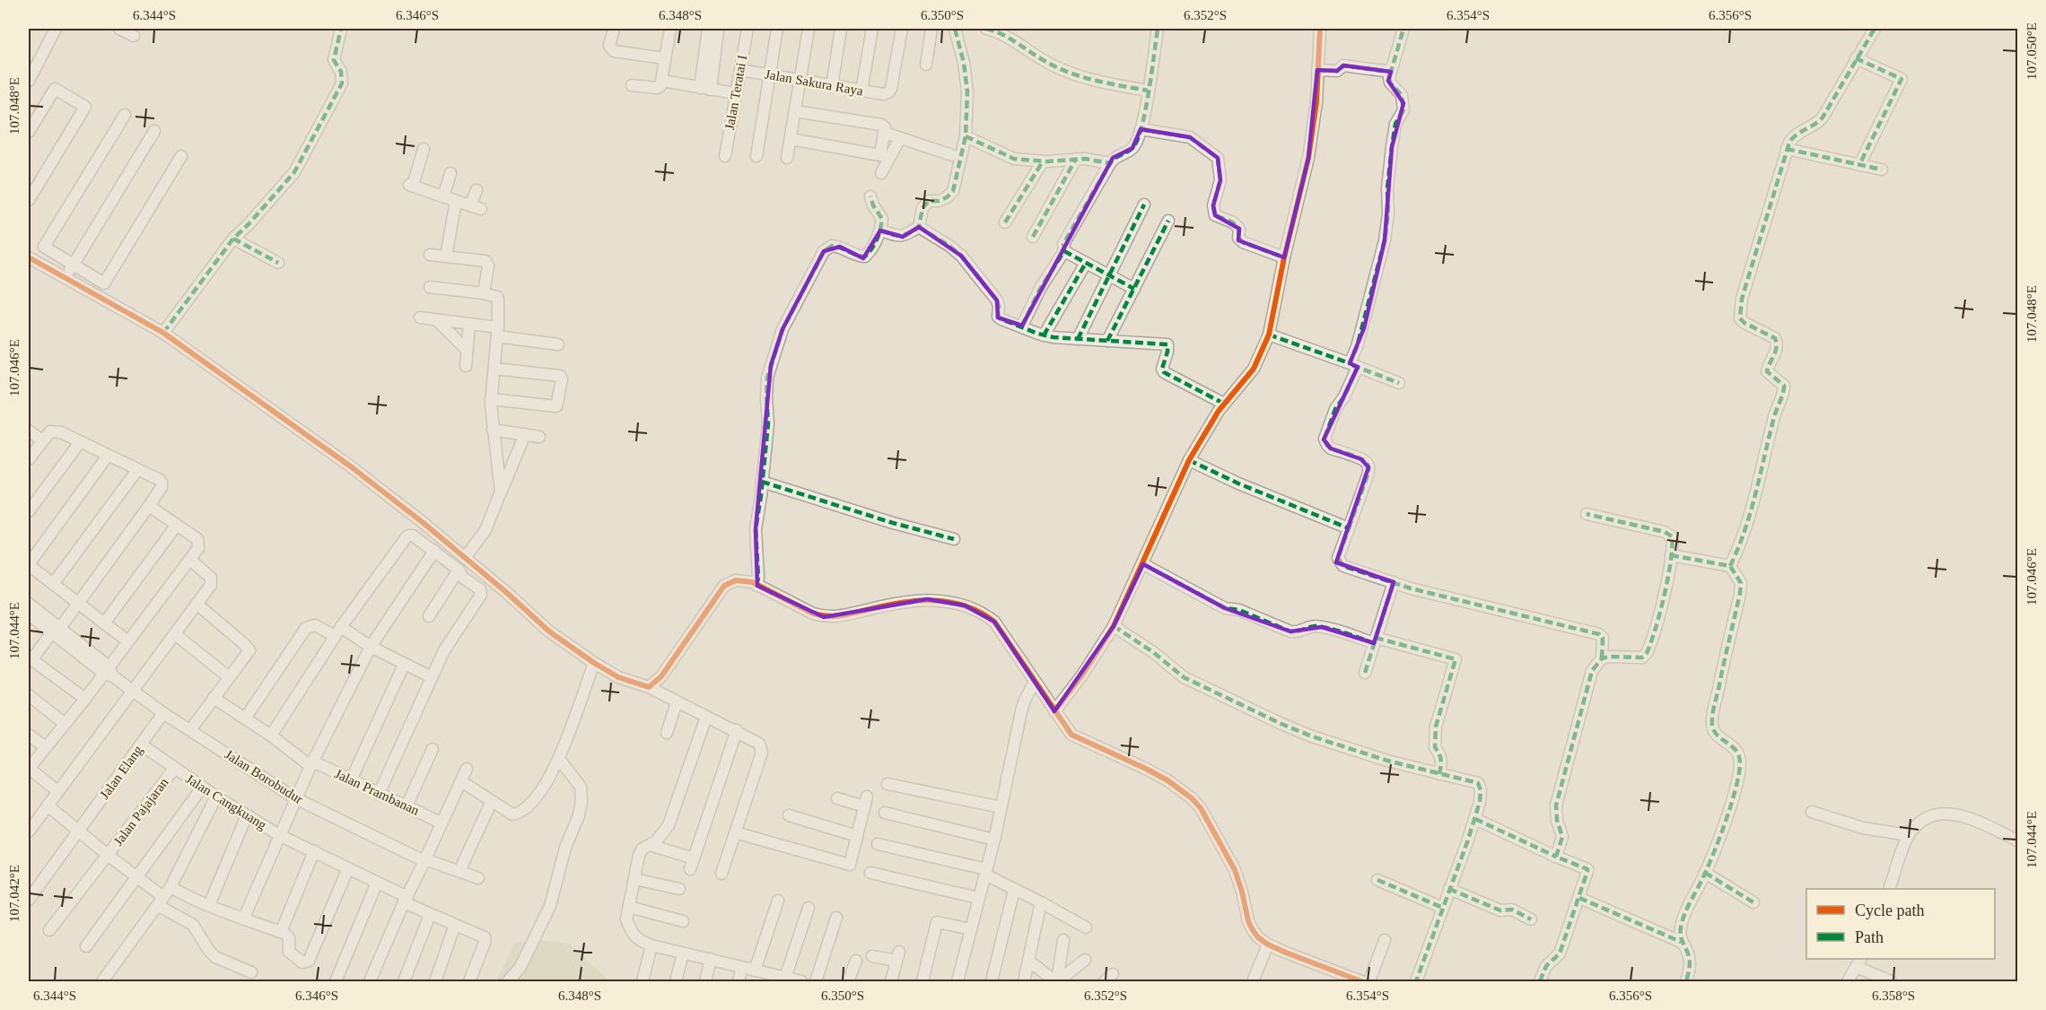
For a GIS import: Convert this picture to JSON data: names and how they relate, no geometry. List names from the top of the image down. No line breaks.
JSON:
{"streets":{"street":["Jalan Sakura Raya","Jalan Teratai I","Jalan Elang","Jalan Borobudur","Jalan Prambanan","Jalan Cangkuang","Jalan Pajajaran"]},"crossings":[["Jalan Sakura Raya","Jalan Teratai I"],["Jalan Elang","Jalan Borobudur"],["Jalan Elang","Jalan Cangkuang"],["Jalan Borobudur","Jalan Cangkuang"],["Jalan Prambanan","Jalan Cangkuang"],["Jalan Cangkuang","Jalan Pajajaran"]],"legend":["Cycle path","Path"],"coordinates":["6.344°S","6.346°S","6.348°S","6.350°S","6.352°S","6.354°S","6.356°S","107.050°E","107.048°E","107.046°E","107.044°E","107.042°E","6.358°S"]}
